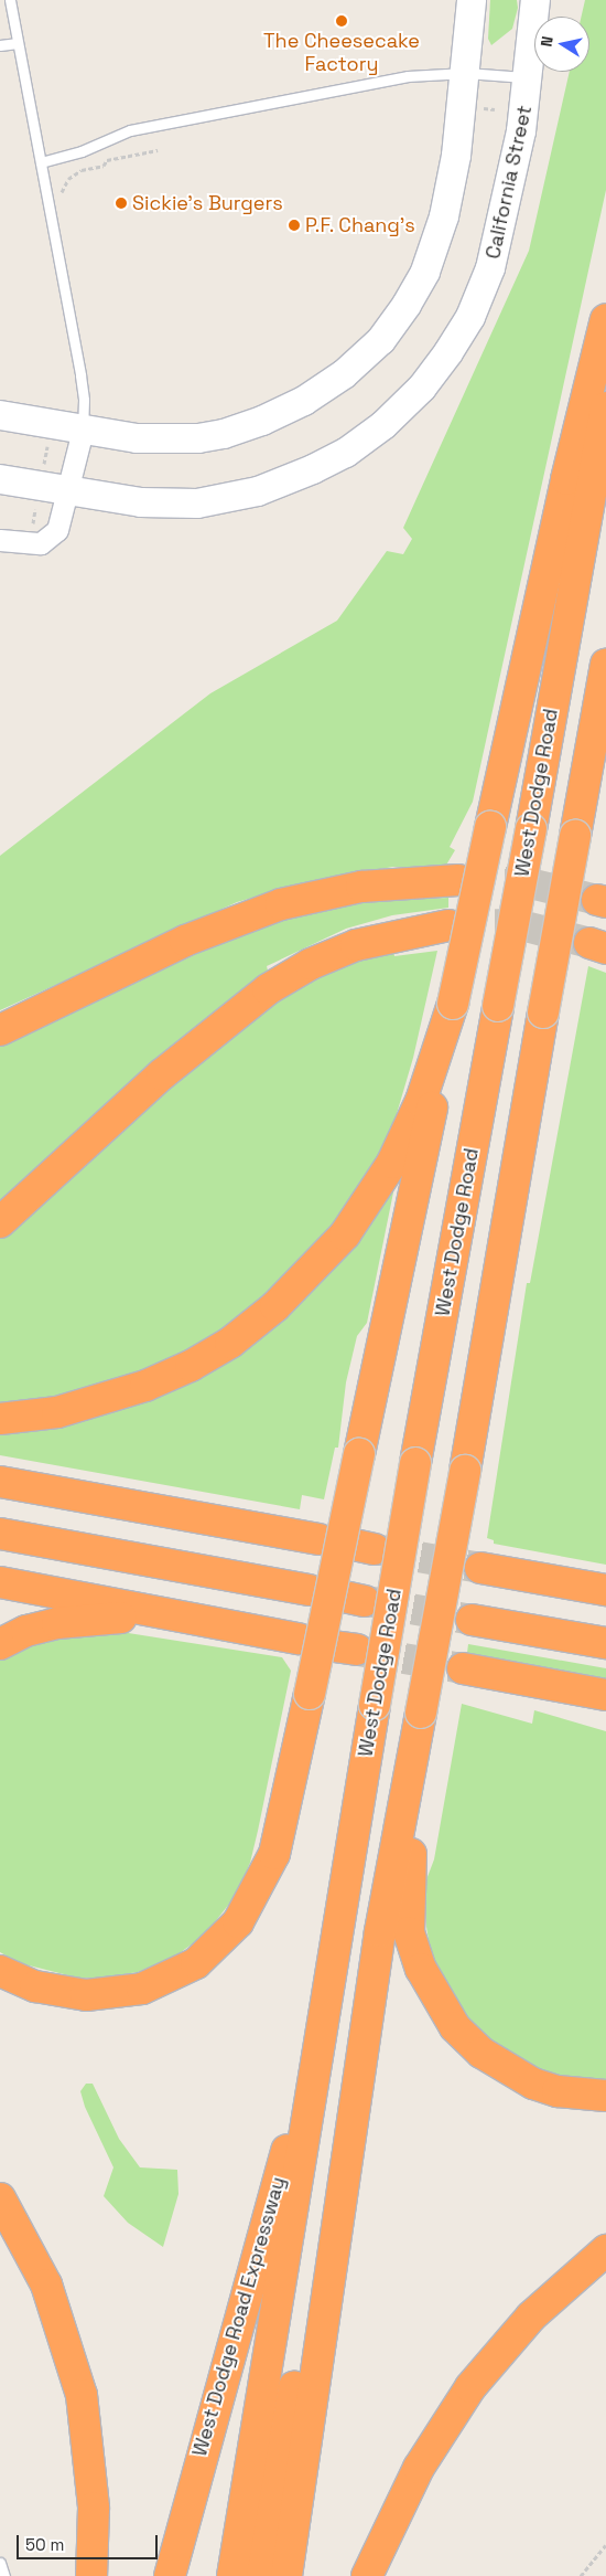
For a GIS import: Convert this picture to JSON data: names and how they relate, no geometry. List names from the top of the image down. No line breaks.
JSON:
{"streets":{"highway":["West Dodge Road","West Dodge Road Expressway"],"main road":["California Street"]},"crossings":[["West Dodge Road","West Dodge Road Expressway"]],"places":["The Cheesecake Factory","Sickie's Burgers","P.F. Chang's"],"scale_bar":"50 m","north":"left"}
